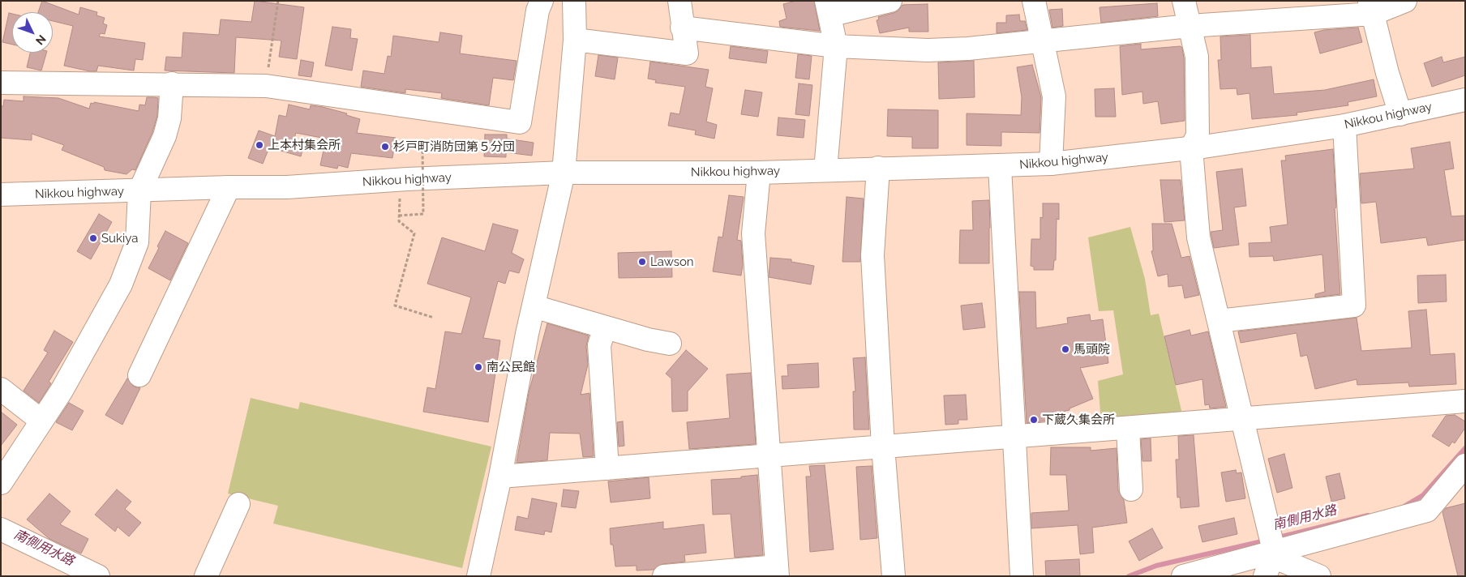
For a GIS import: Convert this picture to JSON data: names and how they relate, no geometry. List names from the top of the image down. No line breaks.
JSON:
{"streets":{"main road":["Nikkou highway"]},"water":["南側用水路"],"places":["上本村集会所","杉戸町消防団第５分団","Sukiya","Lawson","馬頭院","南公民館","下蔵久集会所"],"north":"bottom right"}
